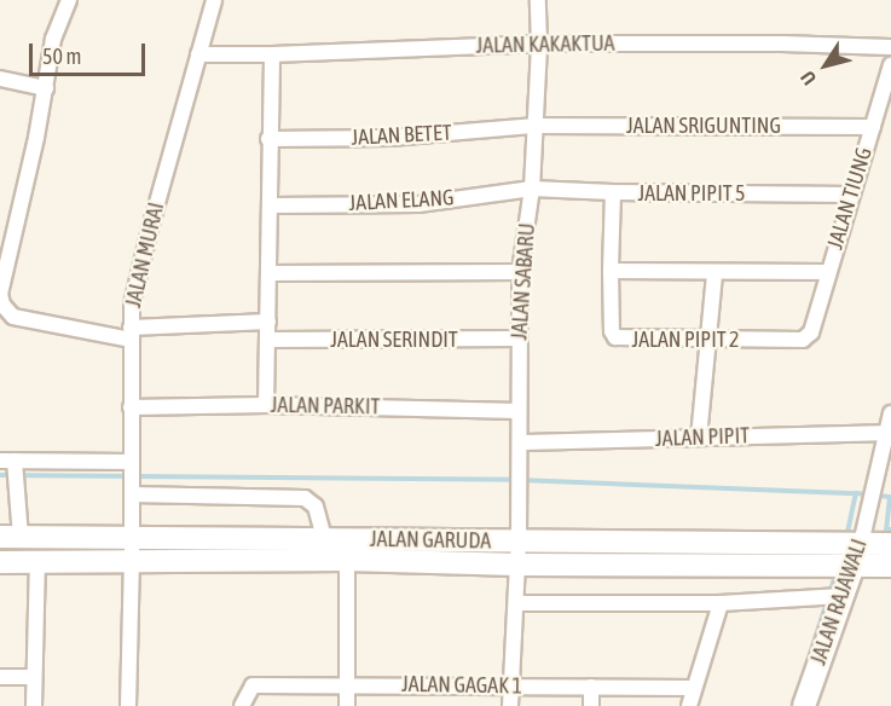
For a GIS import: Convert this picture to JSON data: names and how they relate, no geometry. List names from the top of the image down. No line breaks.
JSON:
{"streets":{"main road":["JALAN GARUDA","JALAN RAJAWALI"],"street":["JALAN KAKAKTUA","JALAN SRIGUNTING","JALAN BETET","JALAN PIPIT 5","JALAN TIUNG","JALAN ELANG","JALAN MURAI","JALAN SABARU","JALAN SERINDIT","JALAN PIPIT 2","JALAN PARKIT","JALAN PIPIT","JALAN GAGAK 1"]},"crossings":[["JALAN KAKAKTUA","JALAN MURAI"],["JALAN KAKAKTUA","JALAN SABARU"],["JALAN SRIGUNTING","JALAN BETET"],["JALAN SRIGUNTING","JALAN TIUNG"],["JALAN SRIGUNTING","JALAN SABARU"],["JALAN BETET","JALAN SABARU"],["JALAN PIPIT 5","JALAN TIUNG"],["JALAN PIPIT 5","JALAN ELANG"],["JALAN PIPIT 5","JALAN SABARU"],["JALAN PIPIT 5","JALAN PIPIT 2"],["JALAN TIUNG","JALAN PIPIT 2"],["JALAN ELANG","JALAN SABARU"],["JALAN MURAI","JALAN PARKIT"],["JALAN MURAI","JALAN GARUDA"],["JALAN SABARU","JALAN SERINDIT"],["JALAN SABARU","JALAN PARKIT"],["JALAN SABARU","JALAN PIPIT"],["JALAN SABARU","JALAN GARUDA"],["JALAN SABARU","JALAN GAGAK 1"],["JALAN PIPIT","JALAN RAJAWALI"],["JALAN GARUDA","JALAN RAJAWALI"]],"scale_bar":"50 m","north":"bottom left"}
